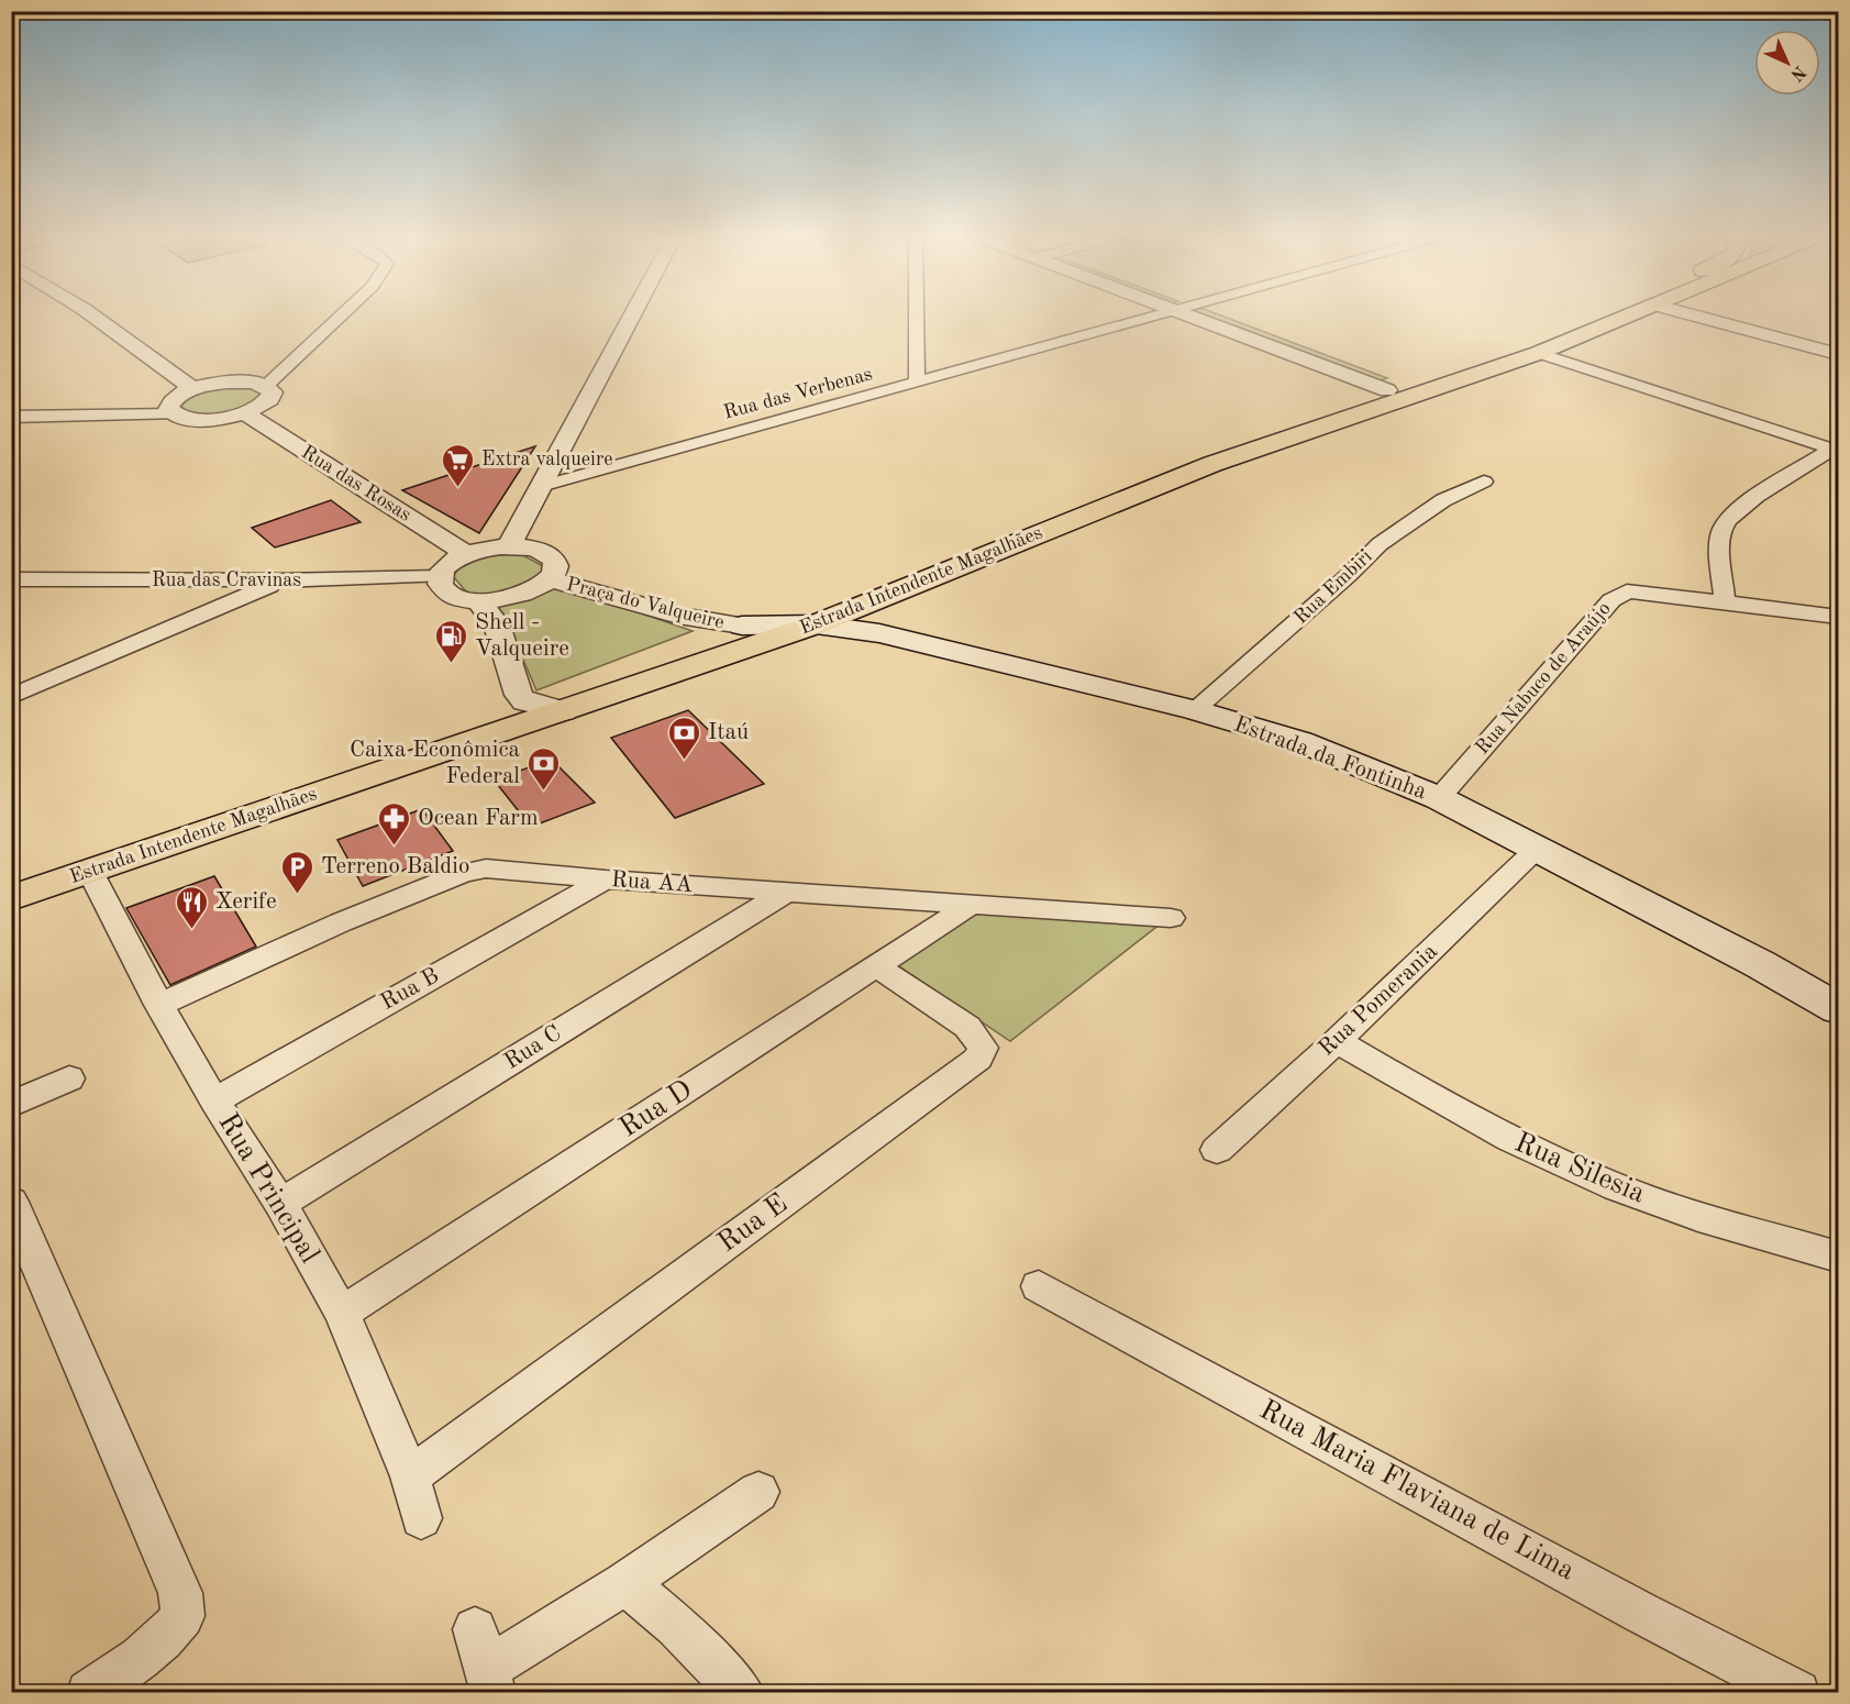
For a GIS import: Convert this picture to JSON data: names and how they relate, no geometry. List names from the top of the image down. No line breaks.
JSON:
{"streets":{"main road":["Estrada Intendente Magalhães","Estrada da Fontinha"],"street":["Rua das Verbenas","Rua das Rosas","Rua das Cravinas","Rua Embiri","Praça do Valqueire","Rua Nabuco de Araújo","Rua AA","Rua B","Rua Pomerania","Rua C","Rua D","Rua Silesia","Rua Principal","Rua E","Rua Maria Flaviana de Lima"]},"crossings":[["Estrada Intendente Magalhães","Praça do Valqueire"],["Estrada Intendente Magalhães","Estrada da Fontinha"],["Estrada Intendente Magalhães","Rua Principal"],["Rua Embiri","Estrada da Fontinha"],["Praça do Valqueire","Estrada da Fontinha"],["Rua Nabuco de Araújo","Estrada da Fontinha"],["Estrada da Fontinha","Rua Pomerania"],["Rua AA","Rua B"],["Rua AA","Rua C"],["Rua AA","Rua D"],["Rua AA","Rua Principal"],["Rua B","Rua Principal"],["Rua Pomerania","Rua Silesia"],["Rua C","Rua Principal"],["Rua D","Rua Principal"],["Rua D","Rua E"],["Rua Principal","Rua E"]],"places":{"supermarket":["Extra valqueire"],"fuel station":["Shell - Valqueire"],"bank":["Itaú","Caixa Econômica Federal"],"pharmacy":["Ocean Farm"],"parking":["Terreno Baldio"],"restaurant":["Xerife"]},"north":"bottom right"}
